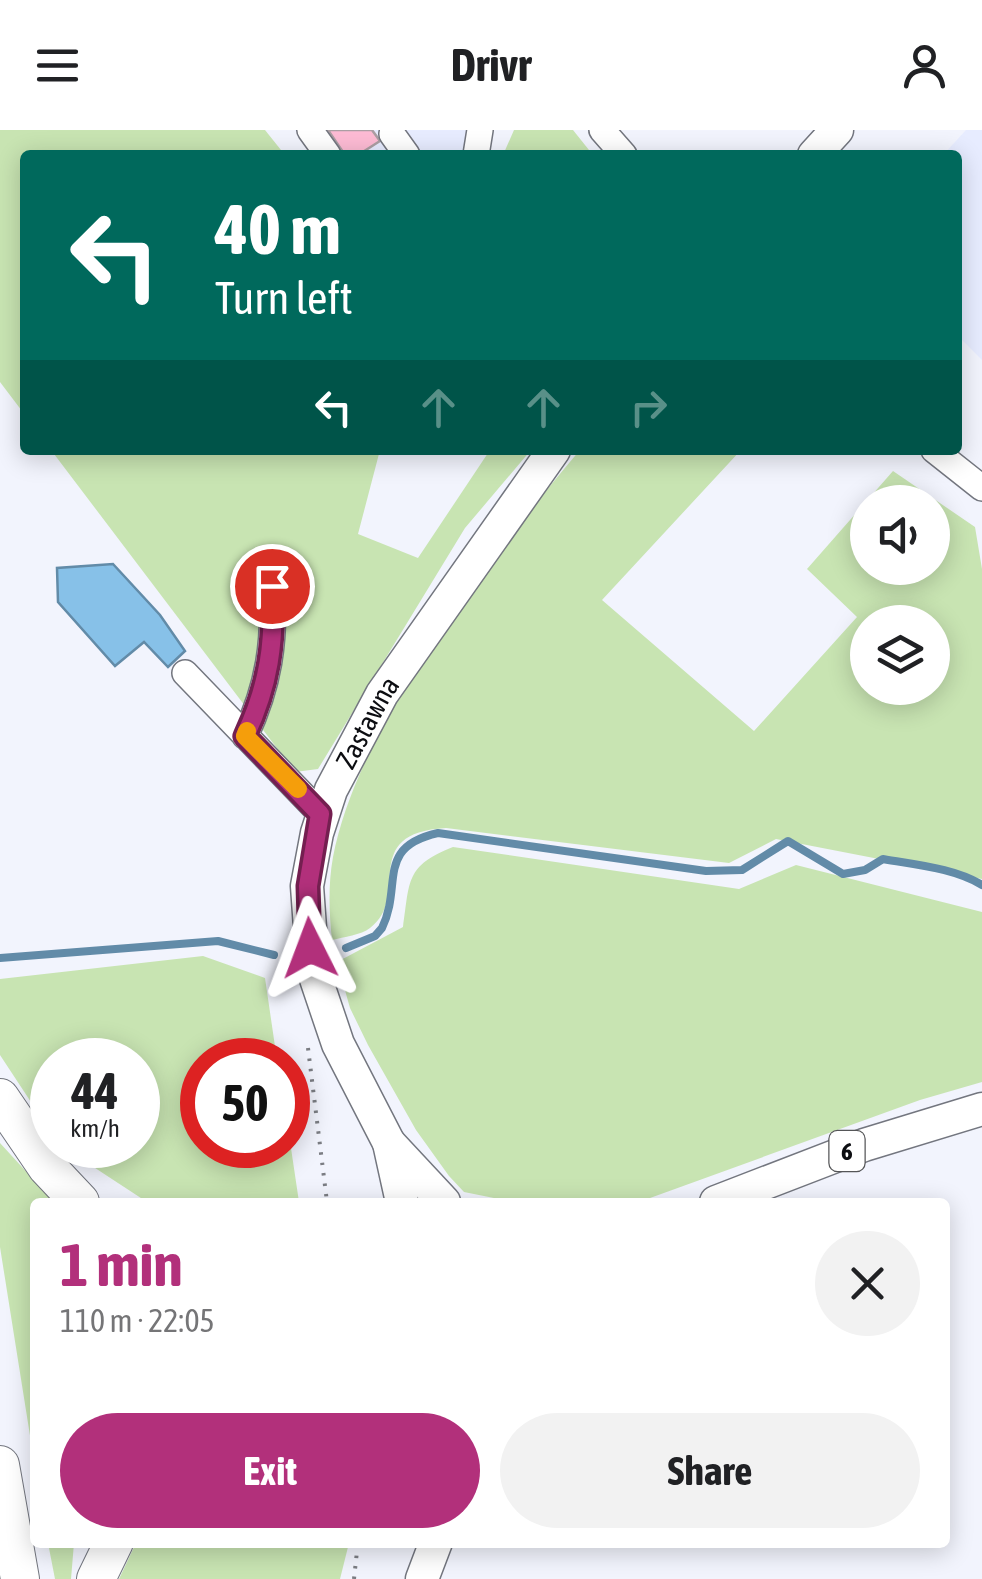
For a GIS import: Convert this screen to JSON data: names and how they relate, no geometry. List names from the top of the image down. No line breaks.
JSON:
{"streets":{"main road":["Zastawna","6"]},"page":{"header":"Drivr","turn":["40 m","Turn left"],"speed":"44 km/h","limit":"50","heading":["1 min","110 m · 22:05"],"buttons":["Exit","Share"]}}
